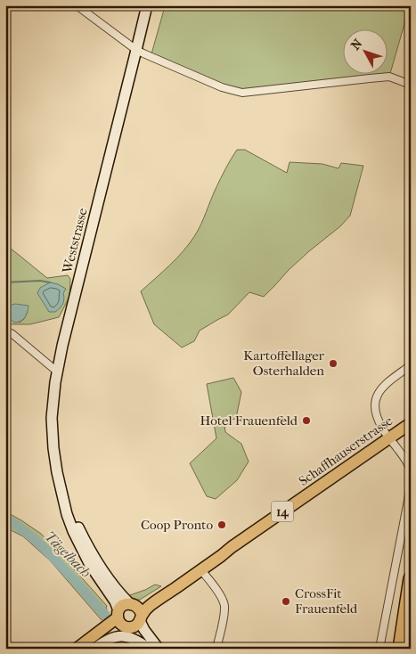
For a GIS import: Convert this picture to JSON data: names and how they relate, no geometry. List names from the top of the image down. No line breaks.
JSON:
{"streets":{"main road":["Weststrasse","Schaffhauserstrasse","14"]},"crossings":[["Weststrasse","Schaffhauserstrasse"]],"water":["Tägelbach"],"places":["Kartoffellager Osterhalden","Hotel Frauenfeld","Coop Pronto","CrossFit Frauenfeld"],"north":"top left"}
